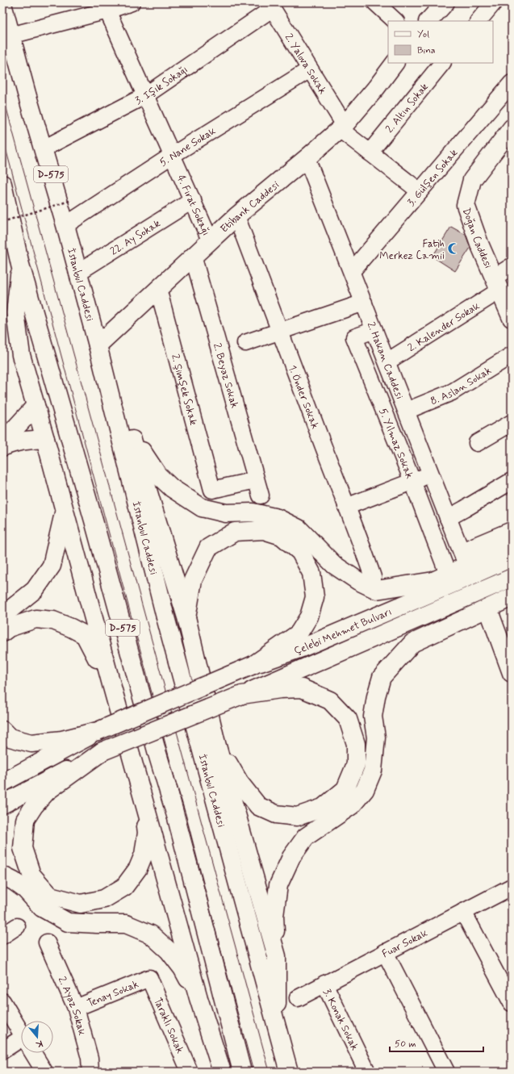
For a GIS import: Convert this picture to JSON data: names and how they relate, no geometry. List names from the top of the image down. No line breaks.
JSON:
{"streets":{"main road":["D-575","Etibank Caddesi","Doğan Caddesi","İstanbul Caddesi","Çelebi Mehmet Bulvarı"],"street":["2. Yalova Sokak","3. Işık Sokağı","2. Altın Sokak","5. Nane Sokak","3. Gülşen Sokak","4. Fırat Sokağı","22. Ay Sokak","2. Kalender Sokak","2. Hakan Caddesi","2. Beyaz Sokak","8. Aslan Sokak","2. Şimşek Sokak","1. Önder Sokak","5. Yılmaz Sokak","Fuar Sokak","Tenay Sokak","2. Ayaz Sokak","3. Konak Sokak","Taraklı Sokak"]},"crossings":[["2. Yalova Sokak","3. Işık Sokağı"],["2. Yalova Sokak","2. Altın Sokak"],["2. Yalova Sokak","5. Nane Sokak"],["2. Yalova Sokak","3. Gülşen Sokak"],["2. Yalova Sokak","Etibank Caddesi"],["3. Işık Sokağı","4. Fırat Sokağı"],["3. Işık Sokağı","İstanbul Caddesi"],["5. Nane Sokak","4. Fırat Sokağı"],["5. Nane Sokak","İstanbul Caddesi"],["3. Gülşen Sokak","2. Hakan Caddesi"],["4. Fırat Sokağı","Etibank Caddesi"],["4. Fırat Sokağı","22. Ay Sokak"],["Etibank Caddesi","İstanbul Caddesi"],["Etibank Caddesi","2. Hakan Caddesi"],["Etibank Caddesi","2. Beyaz Sokak"],["Etibank Caddesi","2. Şimşek Sokak"],["Etibank Caddesi","1. Önder Sokak"],["22. Ay Sokak","İstanbul Caddesi"],["Doğan Caddesi","2. Kalender Sokak"],["2. Kalender Sokak","2. Hakan Caddesi"],["2. Hakan Caddesi","8. Aslan Sokak"],["2. Hakan Caddesi","5. Yılmaz Sokak"],["2. Beyaz Sokak","2. Şimşek Sokak"],["Fuar Sokak","3. Konak Sokak"],["Tenay Sokak","2. Ayaz Sokak"],["Tenay Sokak","Taraklı Sokak"]],"places":{"mosque":["Fatih Merkez Camii"]},"legend":["Yol","Bina"],"scale_bar":"50 m","north":"bottom"}
